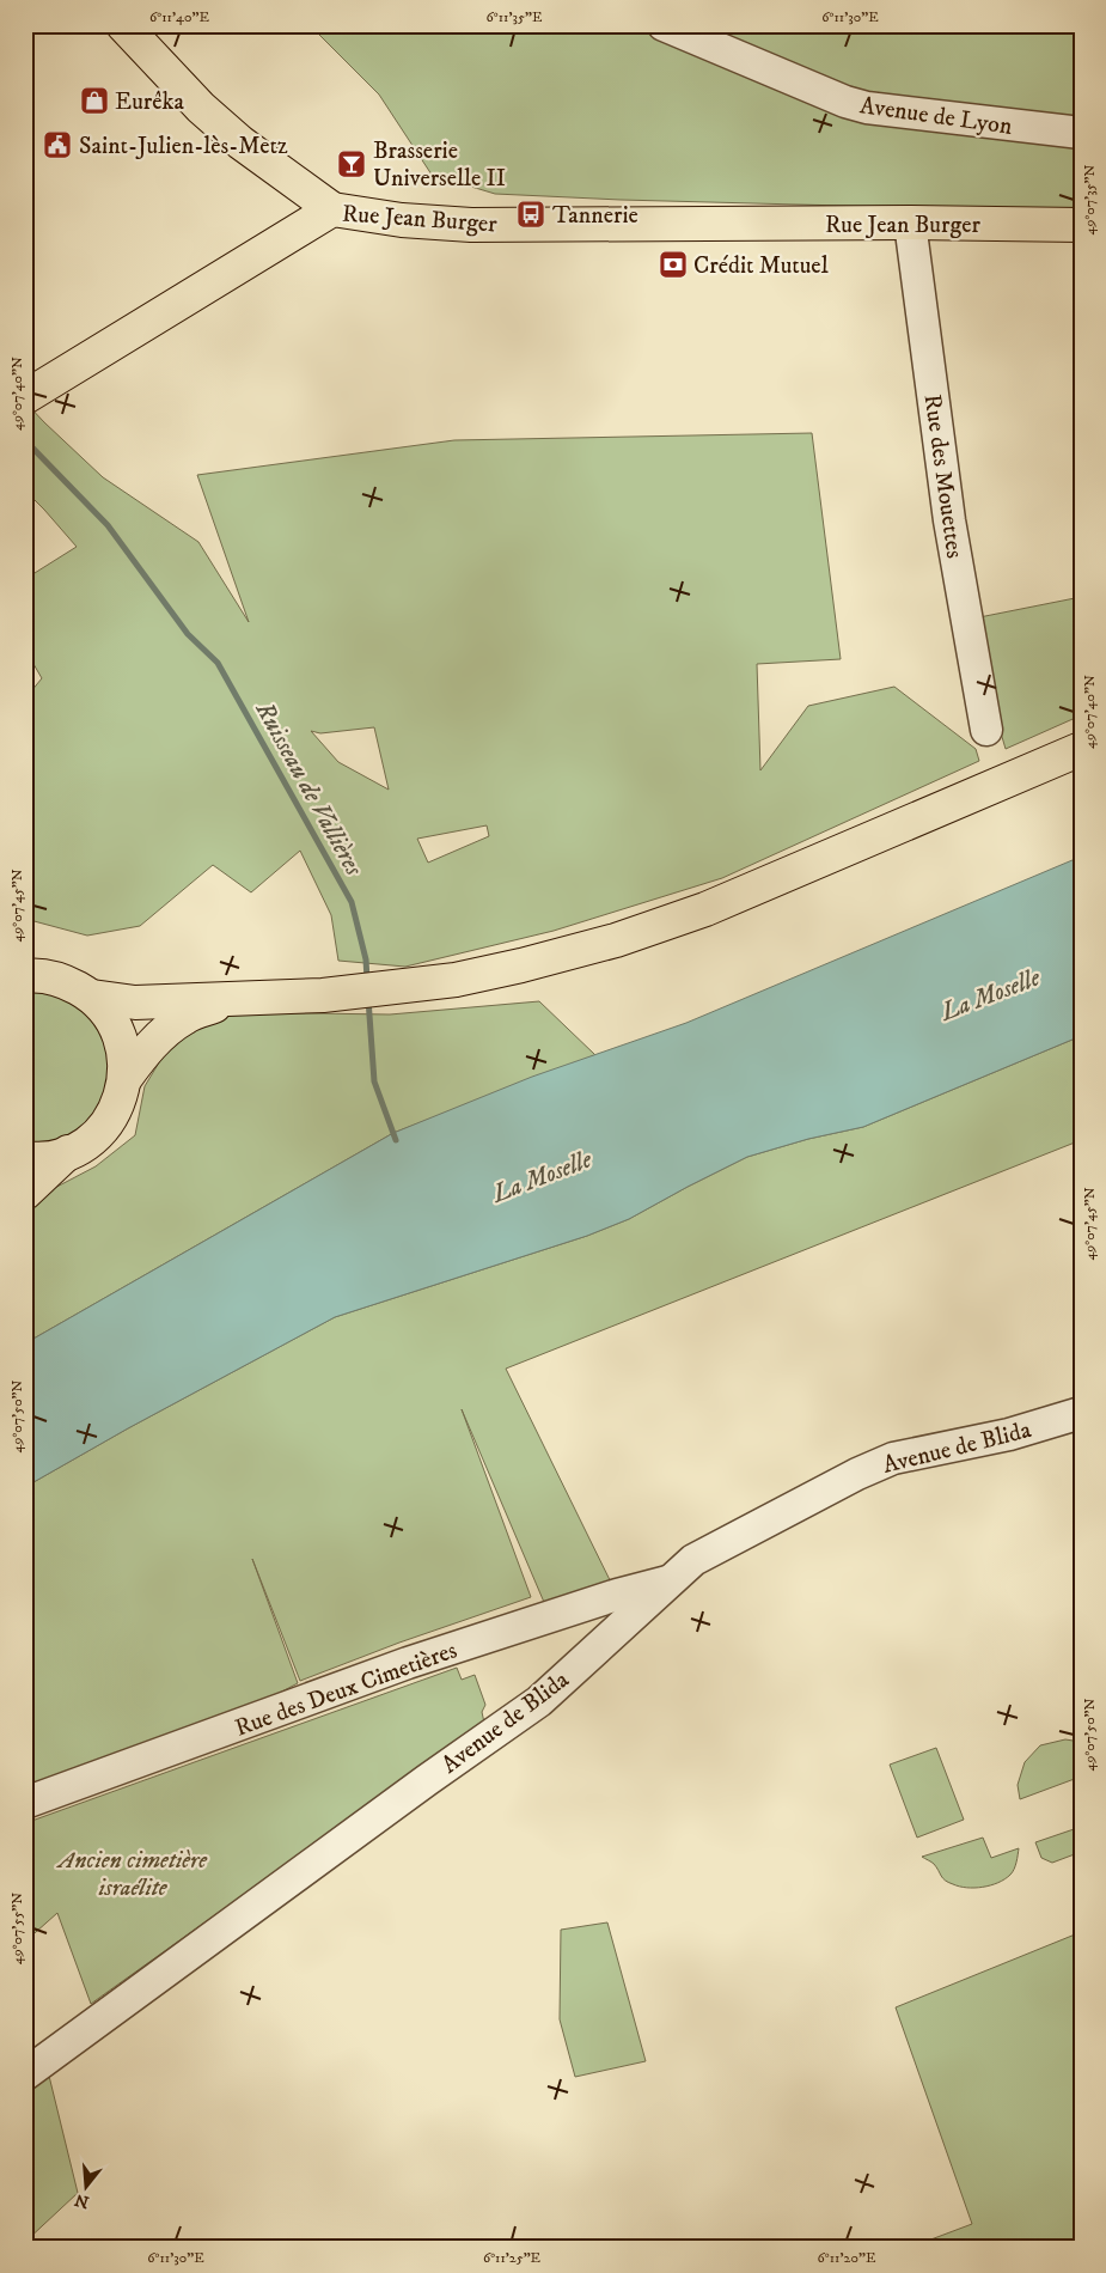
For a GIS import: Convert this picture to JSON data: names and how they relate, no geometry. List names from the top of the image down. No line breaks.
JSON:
{"streets":{"main road":["Rue Jean Burger"],"street":["Avenue de Lyon","Rue des Mouettes","Avenue de Blida","Rue des Deux Cimetières"]},"crossings":[["Rue Jean Burger","Rue des Mouettes"],["Avenue de Blida","Rue des Deux Cimetières"]],"water":["Ruisseau de Vallières","La Moselle"],"parks":["Ancien cimetière israélite"],"places":{"shop":["Eurêka"],"public building":["Saint-Julien-lès-Metz"],"bar":["Brasserie Universelle II"],"bus stop":["Tannerie"],"bank":["Crédit Mutuel"]},"north":"bottom","coordinates":["6°11'40\"E","6°11'35\"E","6°11'30\"E","49°07'35\"N","49°07'40\"N","49°07'45\"N","49°07'50\"N","49°07'55\"N","6°11'25\"E","6°11'20\"E"]}
